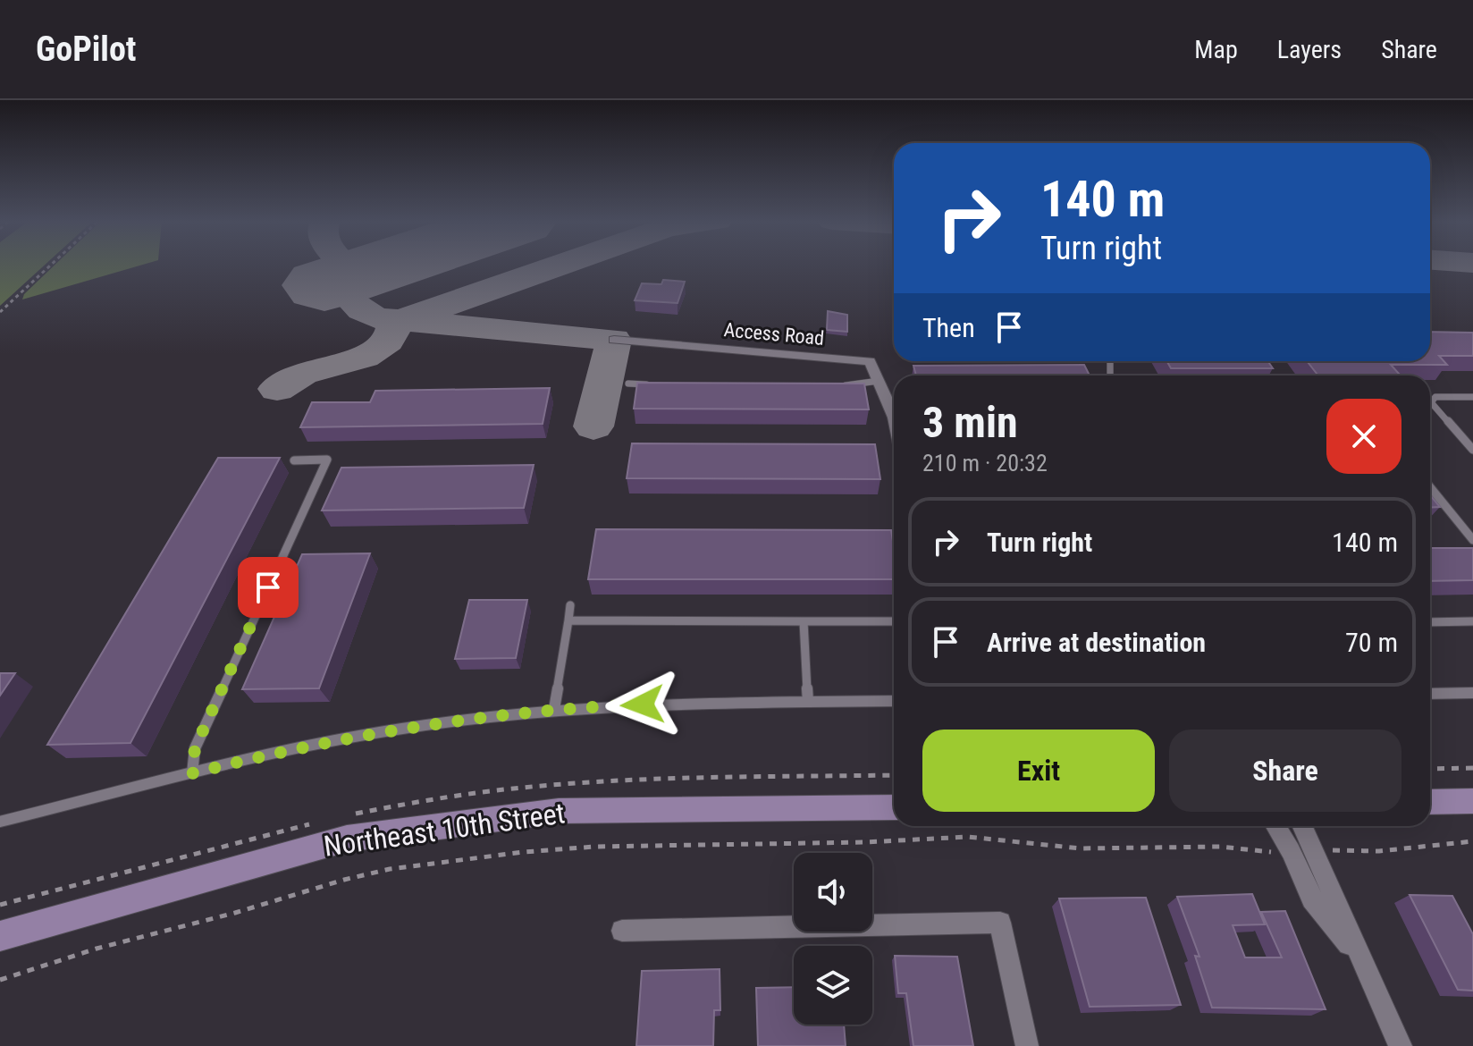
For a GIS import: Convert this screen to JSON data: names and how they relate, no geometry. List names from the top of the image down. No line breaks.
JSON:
{"streets":{"street":["Access Road","Northeast 10th Street"]},"page":{"header":"GoPilot","nav":["Map","Layers","Share"],"turn":["140 m","Turn right"],"then":"Then","heading":["3 min","210 m · 20:32"],"list":[{"name":"Turn right","value":"140 m"},{"name":"Arrive at destination","value":"70 m"}],"buttons":["Exit","Share"]}}
